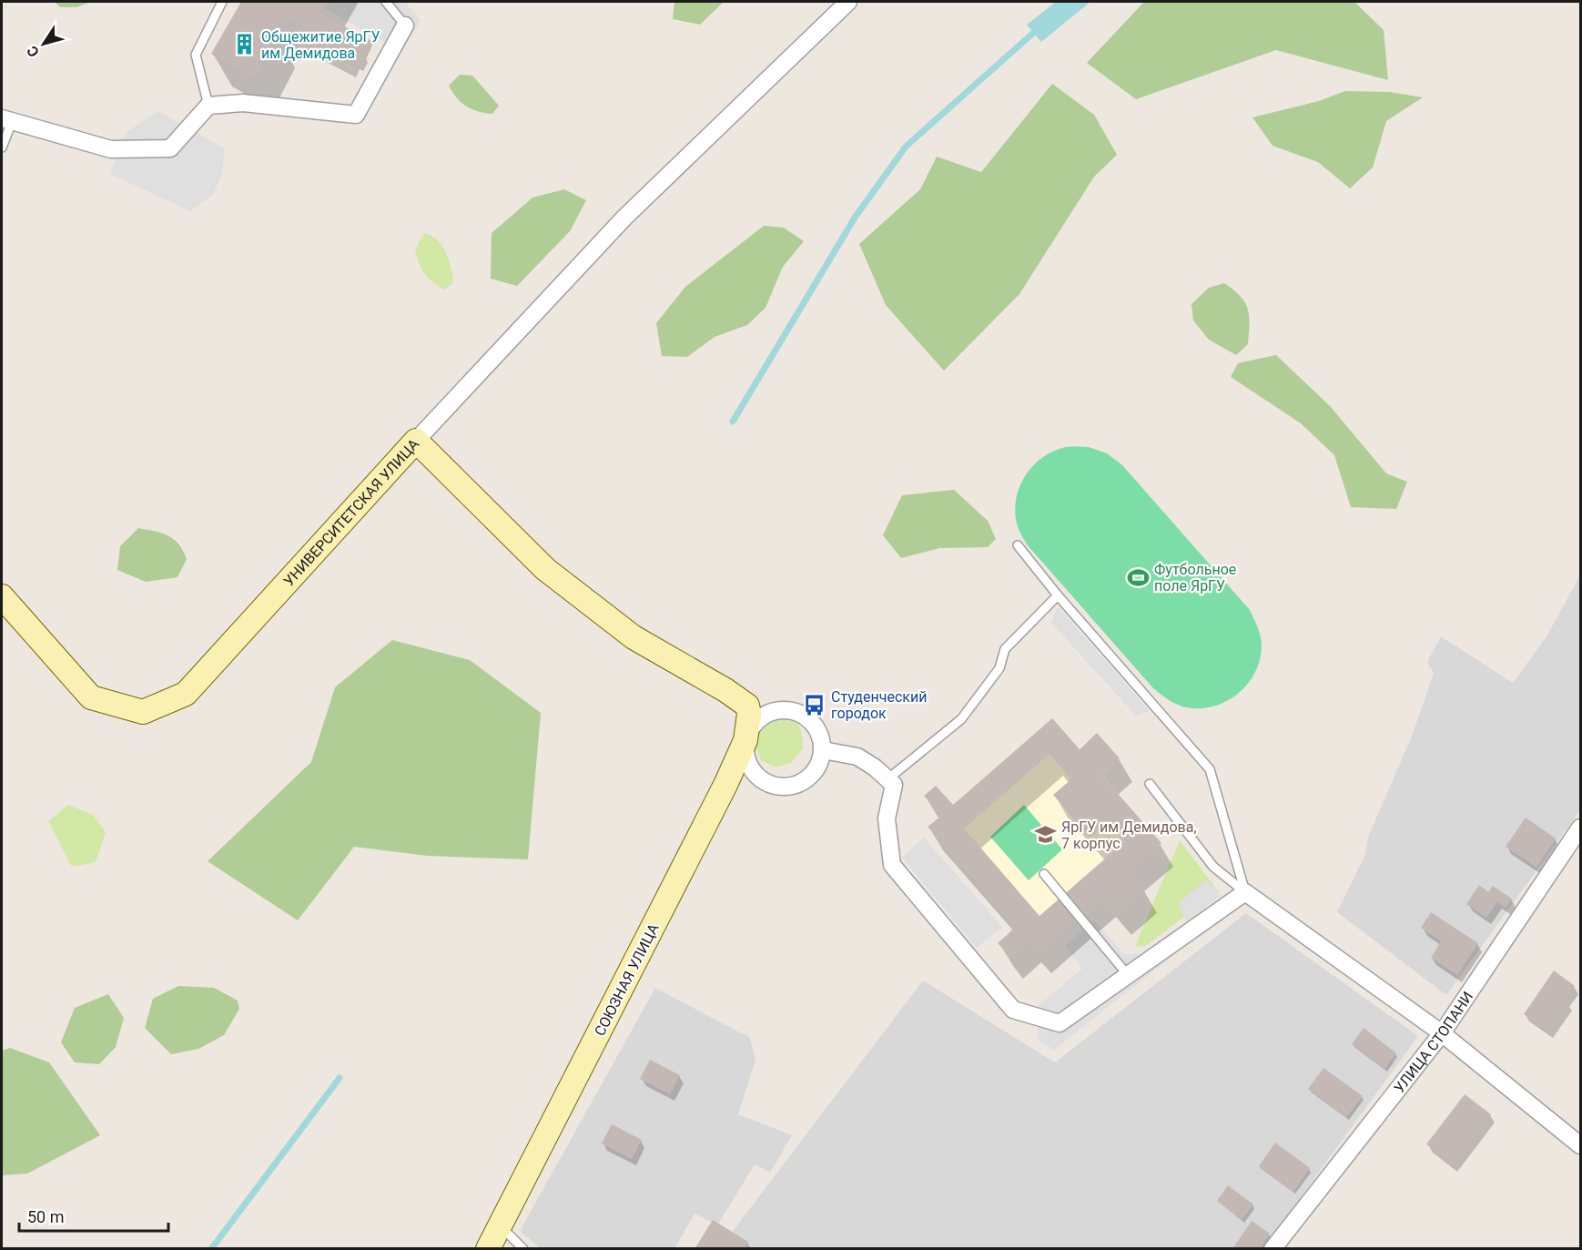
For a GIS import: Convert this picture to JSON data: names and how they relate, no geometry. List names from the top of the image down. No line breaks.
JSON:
{"streets":{"street":["УНИВЕРСИТЕТСКАЯ УЛИЦА","СОЮЗНАЯ УЛИЦА","УЛИЦА СТОПАНИ"]},"crossings":[["УНИВЕРСИТЕТСКАЯ УЛИЦА","СОЮЗНАЯ УЛИЦА"]],"places":{"building":["Общежитие ЯрГУ им Демидова"],"sports":["Футбольное поле ЯрГУ"],"bus stop":["Студенческий городок"],"school or university":["ЯрГУ им Демидова, 7 корпус"]},"scale_bar":"50 m","north":"bottom left"}
